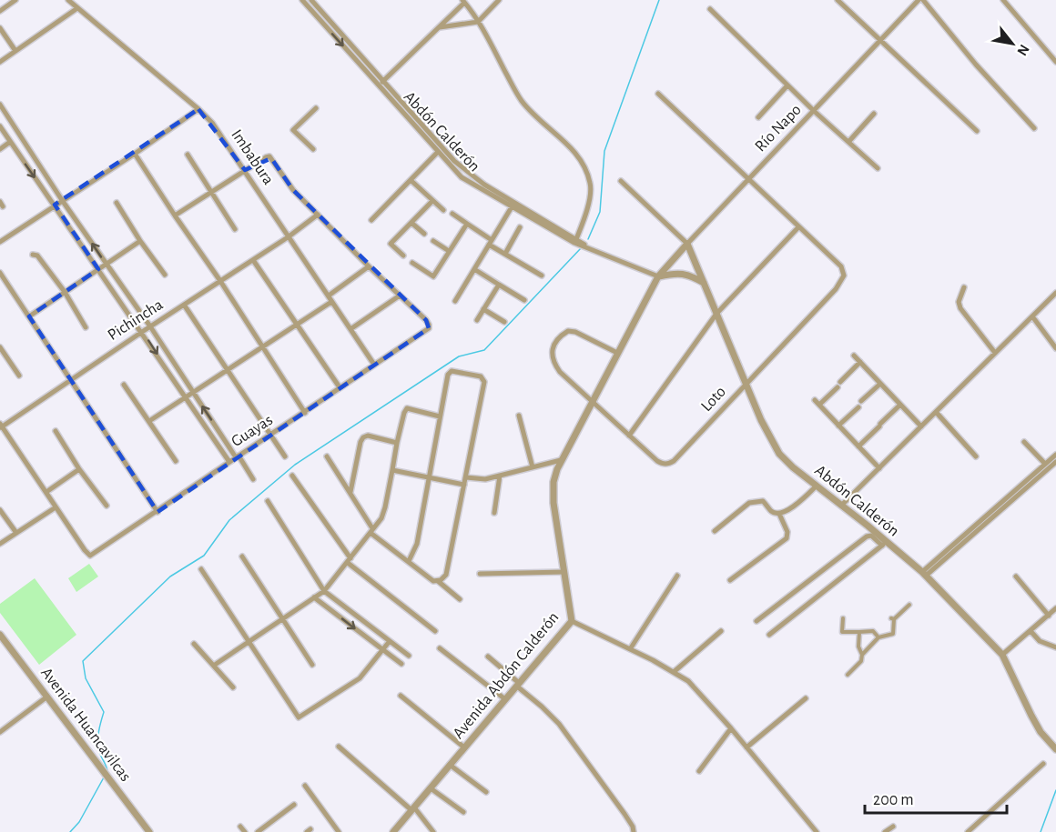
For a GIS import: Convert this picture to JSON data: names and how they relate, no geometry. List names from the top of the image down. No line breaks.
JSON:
{"streets":{"street":["Río Napo","Abdón Calderón","Imbabura","Pichincha","Loto","Guayas","Avenida Abdón Calderón","Avenida Huancavilcas"]},"crossings":[["Río Napo","Abdón Calderón"],["Río Napo","Avenida Abdón Calderón"],["Abdón Calderón","Loto"],["Abdón Calderón","Avenida Abdón Calderón"],["Imbabura","Pichincha"],["Imbabura","Guayas"],["Loto","Avenida Abdón Calderón"]],"scale_bar":"200 m","north":"bottom right"}
